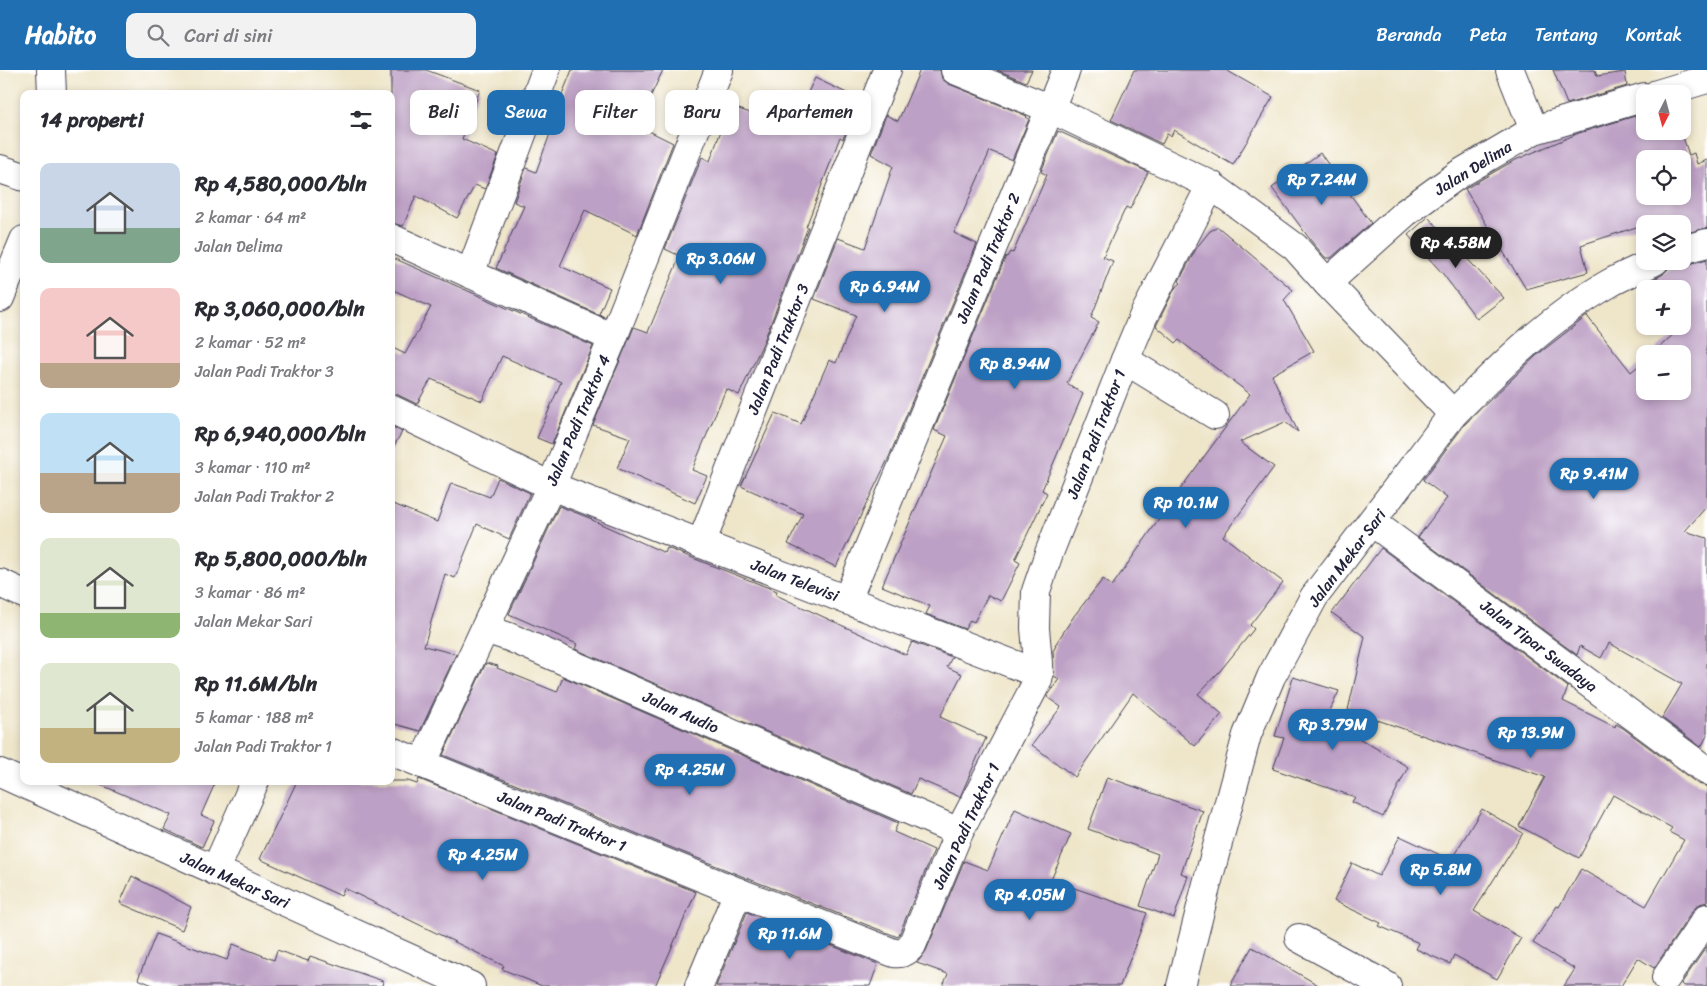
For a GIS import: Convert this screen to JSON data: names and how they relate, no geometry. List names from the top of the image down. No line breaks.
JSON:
{"streets":{"street":["Jalan Delima","Jalan Padi Traktor 2","Jalan Padi Traktor 3","Jalan Padi Traktor 4","Jalan Padi Traktor 1","Jalan Mekar Sari","Jalan Televisi","Jalan Tipar Swadaya","Jalan Audio"]},"crossings":[["Jalan Padi Traktor 2","Jalan Televisi"],["Jalan Padi Traktor 3","Jalan Televisi"],["Jalan Padi Traktor 4","Jalan Padi Traktor 1"],["Jalan Padi Traktor 4","Jalan Televisi"],["Jalan Padi Traktor 4","Jalan Audio"],["Jalan Padi Traktor 1","Jalan Televisi"],["Jalan Padi Traktor 1","Jalan Audio"],["Jalan Mekar Sari","Jalan Tipar Swadaya"]],"north":"bottom","page":{"header":"Habito","search":"Cari di sini","nav":["Beranda","Peta","Tentang","Kontak"],"map_buttons":["+","−"],"chip":["Beli","Sewa","Filter","Baru","Apartemen"],"heading":"14 properti","list":[{"name":"Rp 4,580,000/bln","note":"2 kamar · 64 m² · Jalan Delima"},{"name":"Rp 3,060,000/bln","note":"2 kamar · 52 m² · Jalan Padi Traktor 3"},{"name":"Rp 6,940,000/bln","note":"3 kamar · 110 m² · Jalan Padi Traktor 2"},{"name":"Rp 5,800,000/bln","note":"3 kamar · 86 m² · Jalan Mekar Sari"},{"name":"Rp 11.6M/bln","note":"5 kamar · 188 m² · Jalan Padi Traktor 1"}],"price":["Rp 7.24M","Rp 4.58M","Rp 3.06M","Rp 6.94M","Rp 8.94M","Rp 9.41M","Rp 10.1M","Rp 3.79M","Rp 13.9M","Rp 4.25M","Rp 4.25M","Rp 5.8M","Rp 4.05M","Rp 11.6M"]}}
